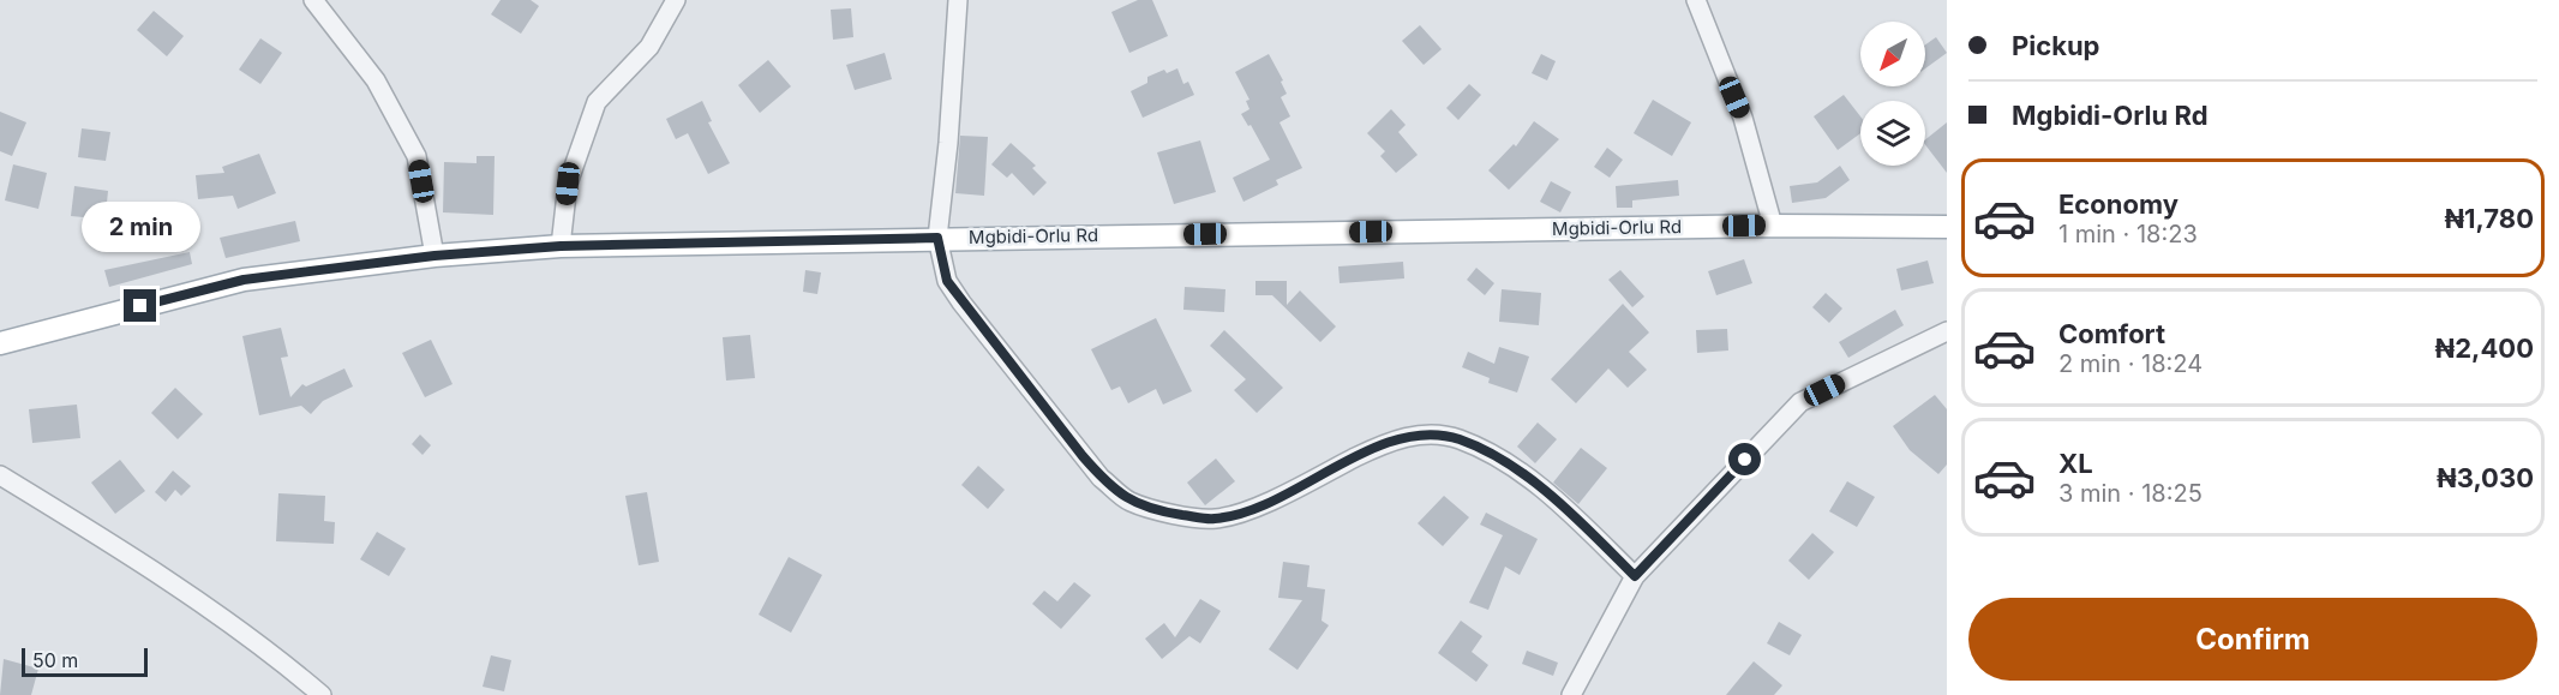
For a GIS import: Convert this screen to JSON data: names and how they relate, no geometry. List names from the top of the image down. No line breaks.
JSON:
{"streets":{"main road":["Mgbidi-Orlu Rd"]},"scale_bar":"50 m","north":"bottom left","page":{"banner":["Pickup","Mgbidi-Orlu Rd"],"list":[{"name":"Economy","note":"1 min · 18:23","value":"₦1,780"},{"name":"Comfort","note":"2 min · 18:24","value":"₦2,400"},{"name":"XL","note":"3 min · 18:25","value":"₦3,030"}],"bubble":"2 min","buttons":"Confirm","scale":"50 m"}}
